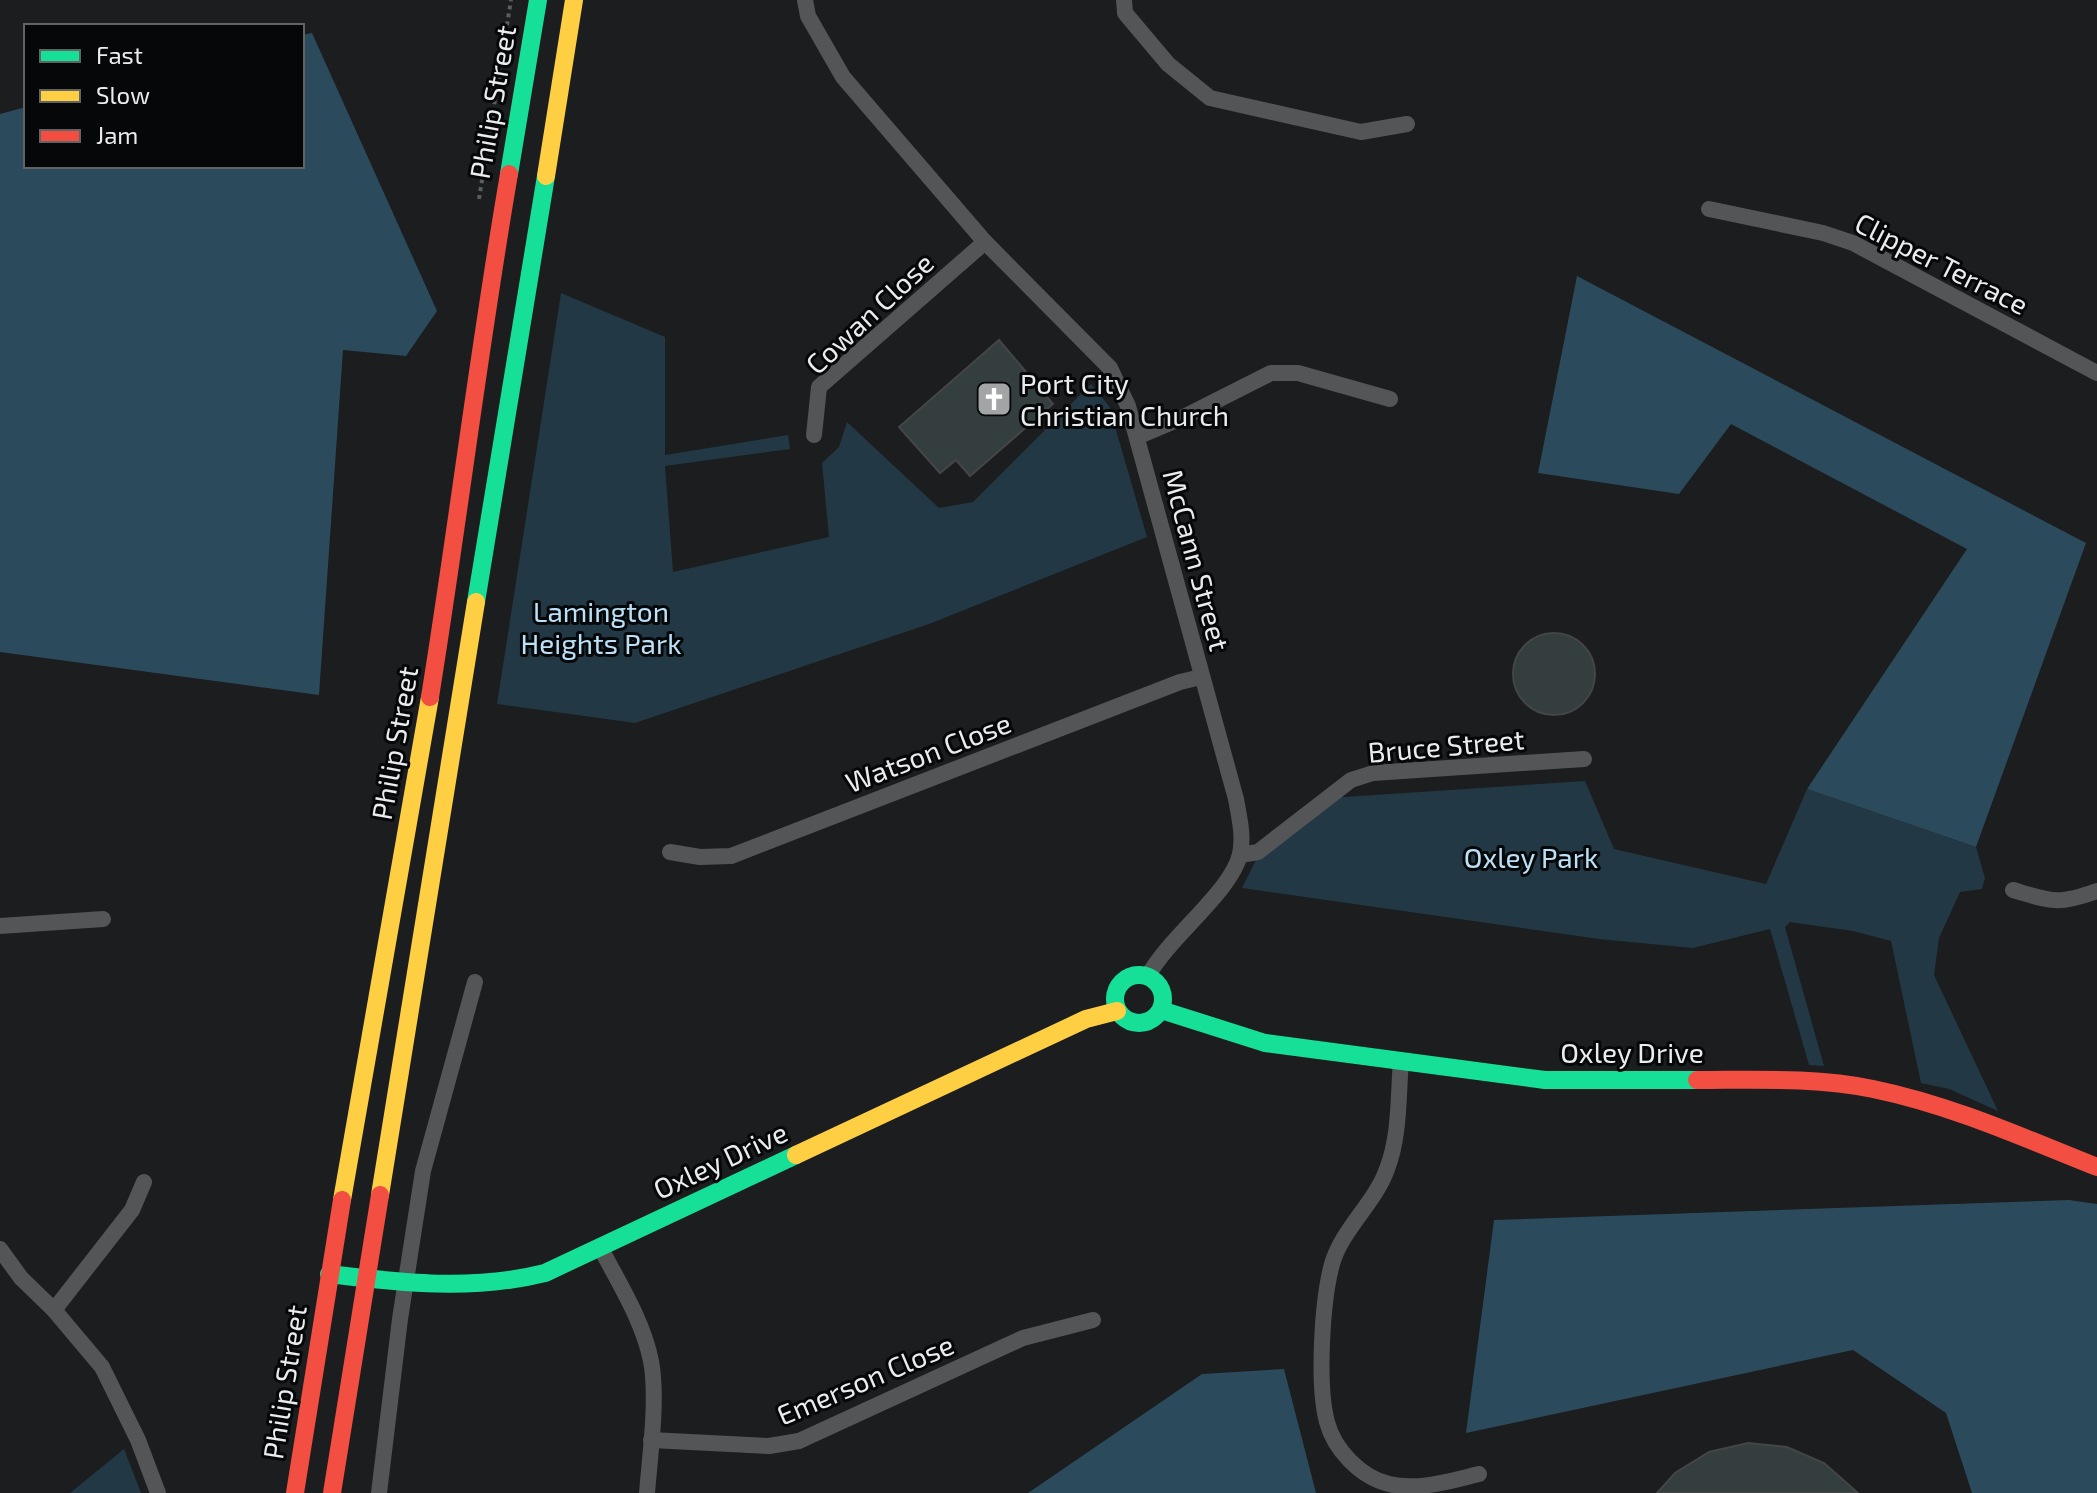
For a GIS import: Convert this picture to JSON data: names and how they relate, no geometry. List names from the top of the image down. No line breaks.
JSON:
{"streets":{"main road":["Philip Street","Oxley Drive"],"street":["Clipper Terrace","Cowan Close","McCann Street","Bruce Street","Watson Close","Emerson Close"]},"crossings":[["Philip Street","Oxley Drive"],["Cowan Close","McCann Street"],["McCann Street","Bruce Street"],["McCann Street","Watson Close"]],"parks":["Lamington Heights Park","Oxley Park"],"places":{"church":["Port City Christian Church"]},"legend":["Fast","Slow","Jam"]}
